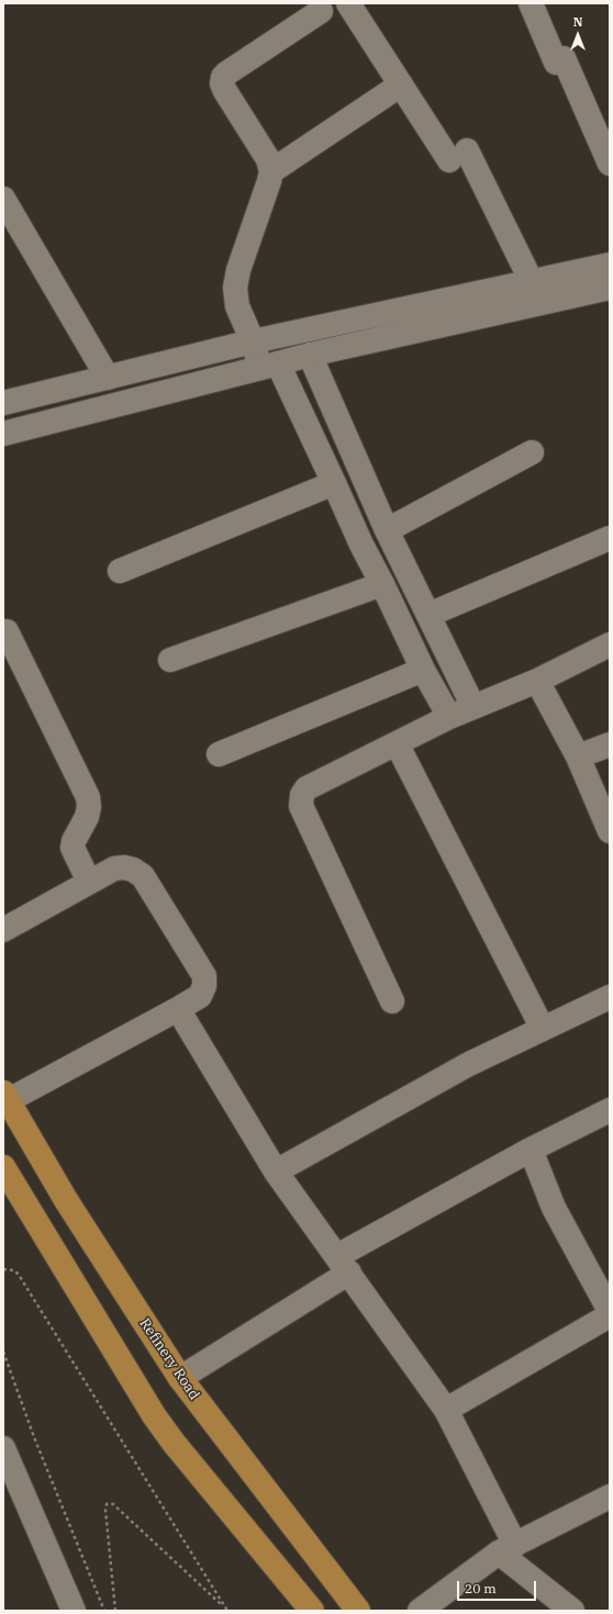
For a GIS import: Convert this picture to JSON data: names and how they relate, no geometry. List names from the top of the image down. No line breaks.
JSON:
{"streets":{"main road":["Refinery Road"]},"scale_bar":"20 m","north":"top"}
